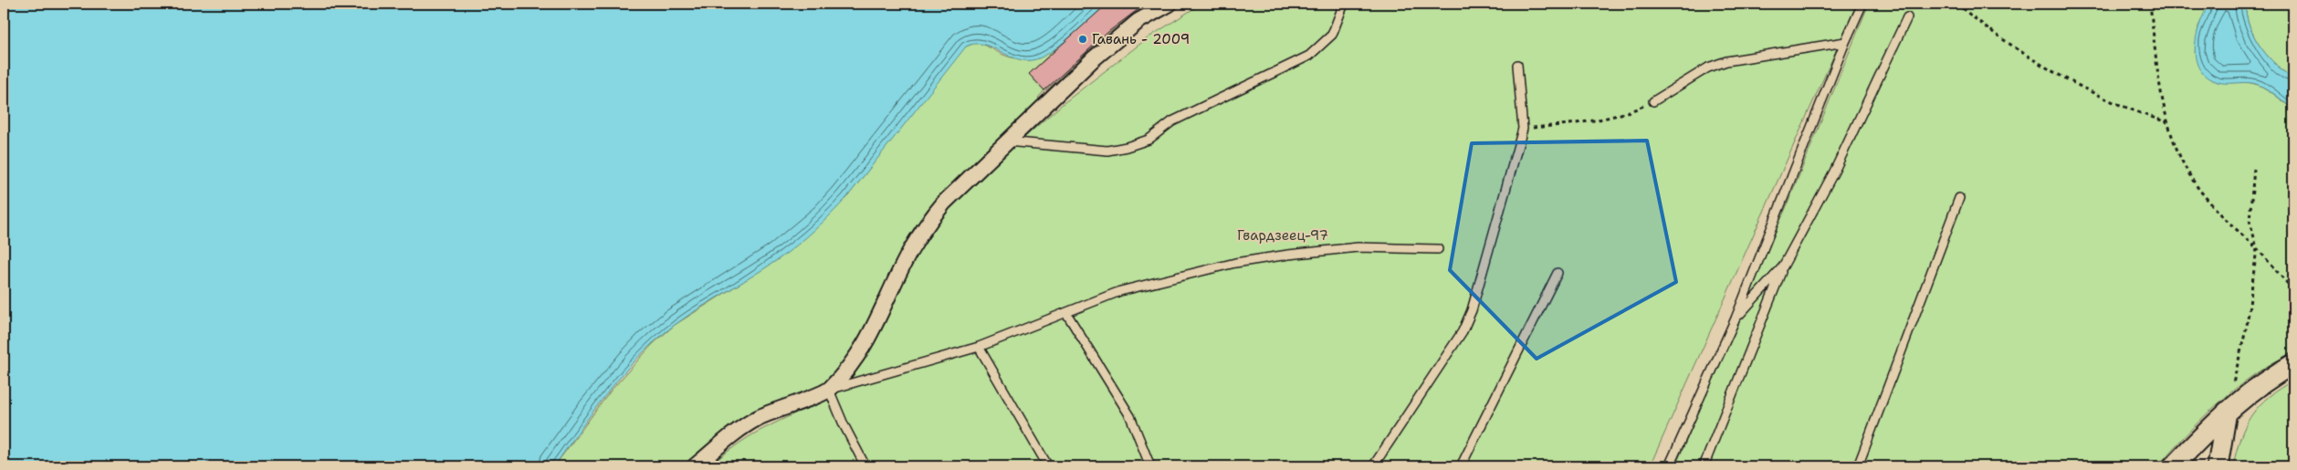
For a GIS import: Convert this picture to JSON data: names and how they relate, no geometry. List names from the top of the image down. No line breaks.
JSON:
{"parks":["Гвардзеец-97"],"places":["Гавань - 2009"]}
